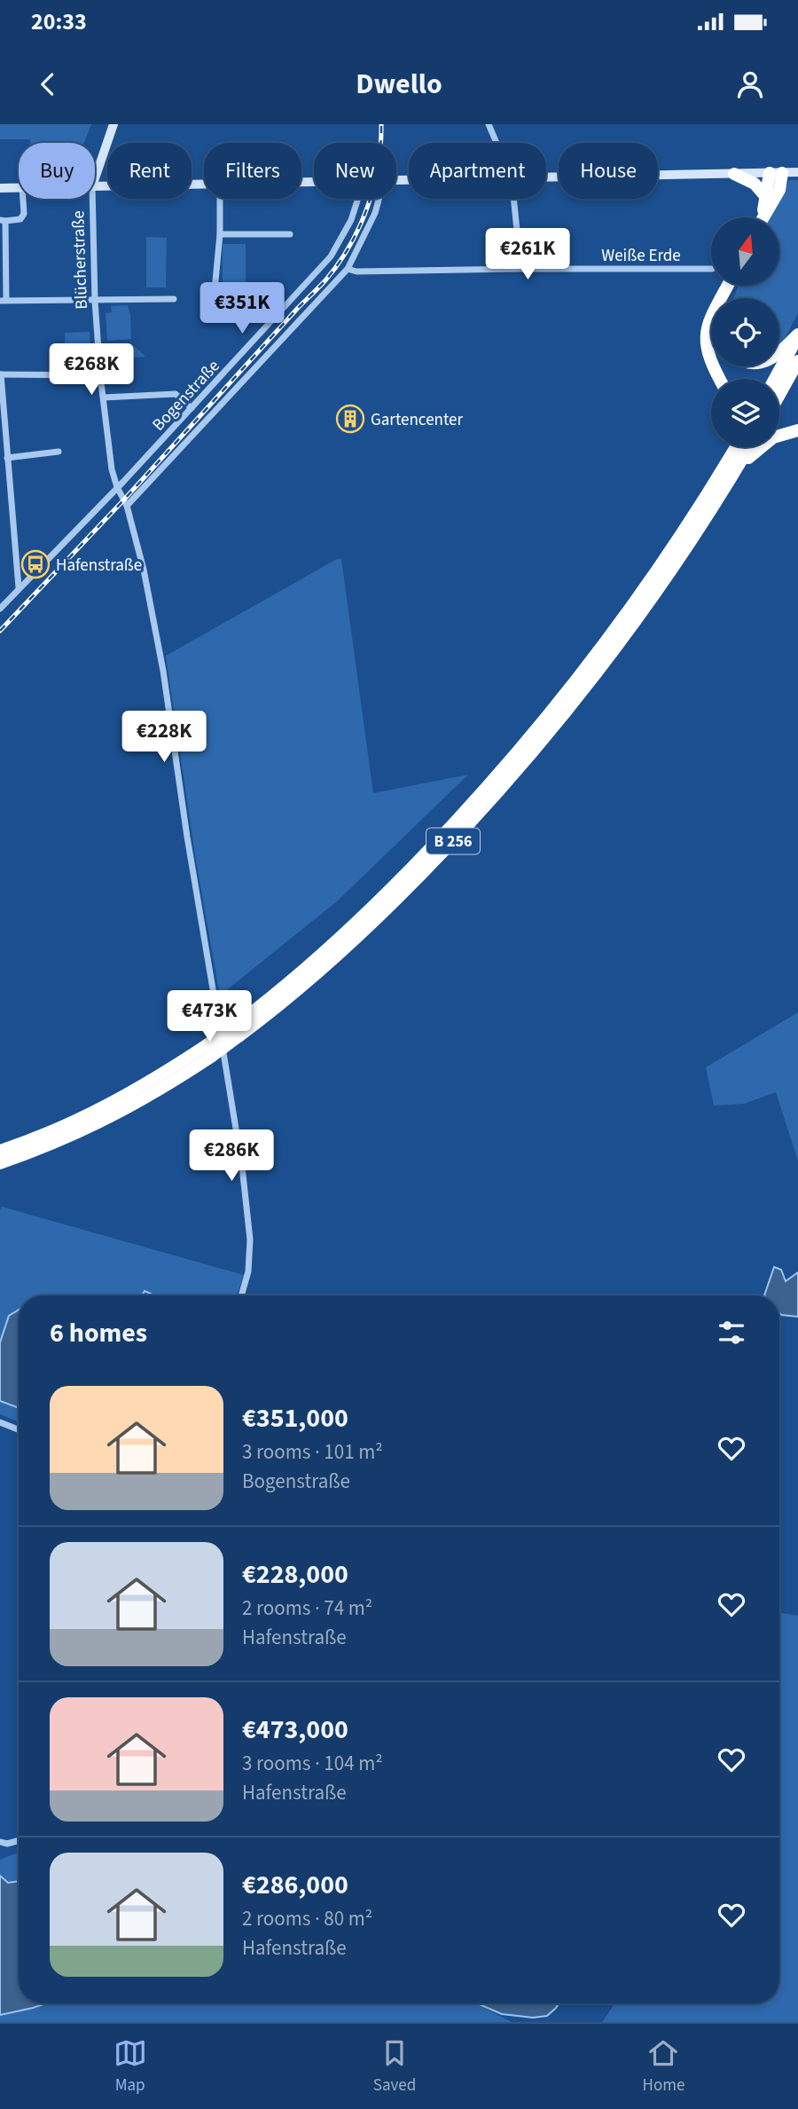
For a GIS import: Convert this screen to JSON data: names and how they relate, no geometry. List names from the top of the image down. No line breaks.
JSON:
{"streets":{"highway":["B 256"],"main road":["Blücherstraße"],"street":["Weiße Erde","Bogenstraße"]},"crossings":[["Blücherstraße","Bogenstraße"]],"places":{"building":["Gartencenter"],"bus stop":["Hafenstraße"]},"north":"top","page":{"status":"20:33","header":"Dwello","chip":["Buy","Rent","Filters","New","Apartment","House"],"price":["€261K","€351K","€268K","€228K","€473K","€286K"],"heading":"6 homes","list":[{"name":"€351,000","note":"3 rooms · 101 m² · Bogenstraße"},{"name":"€228,000","note":"2 rooms · 74 m² · Hafenstraße"},{"name":"€473,000","note":"3 rooms · 104 m² · Hafenstraße"},{"name":"€286,000","note":"2 rooms · 80 m² · Hafenstraße"}],"tabs":["Map","Saved","Home"]}}
